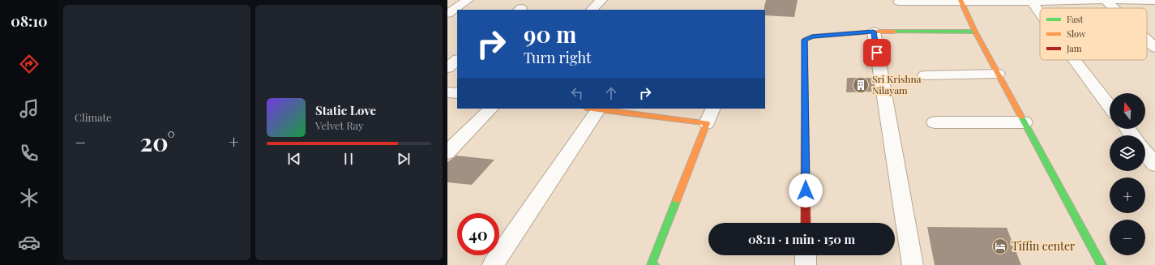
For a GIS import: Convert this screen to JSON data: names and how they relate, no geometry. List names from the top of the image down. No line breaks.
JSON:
{"places":{"building":["Sri Krishna Nilayam"],"hotel":["Tiffin center"]},"legend":["Fast","Slow","Jam"],"north":"top","page":{"tabs":"08:10","tile":"Climate","turn":["90 m","Turn right"],"map_buttons":["+","−"],"song":["Static Love","Velvet Ray"],"heat":["−","20°","+"],"limit":"40","trip":"08:11 · 1 min · 150 m"}}
